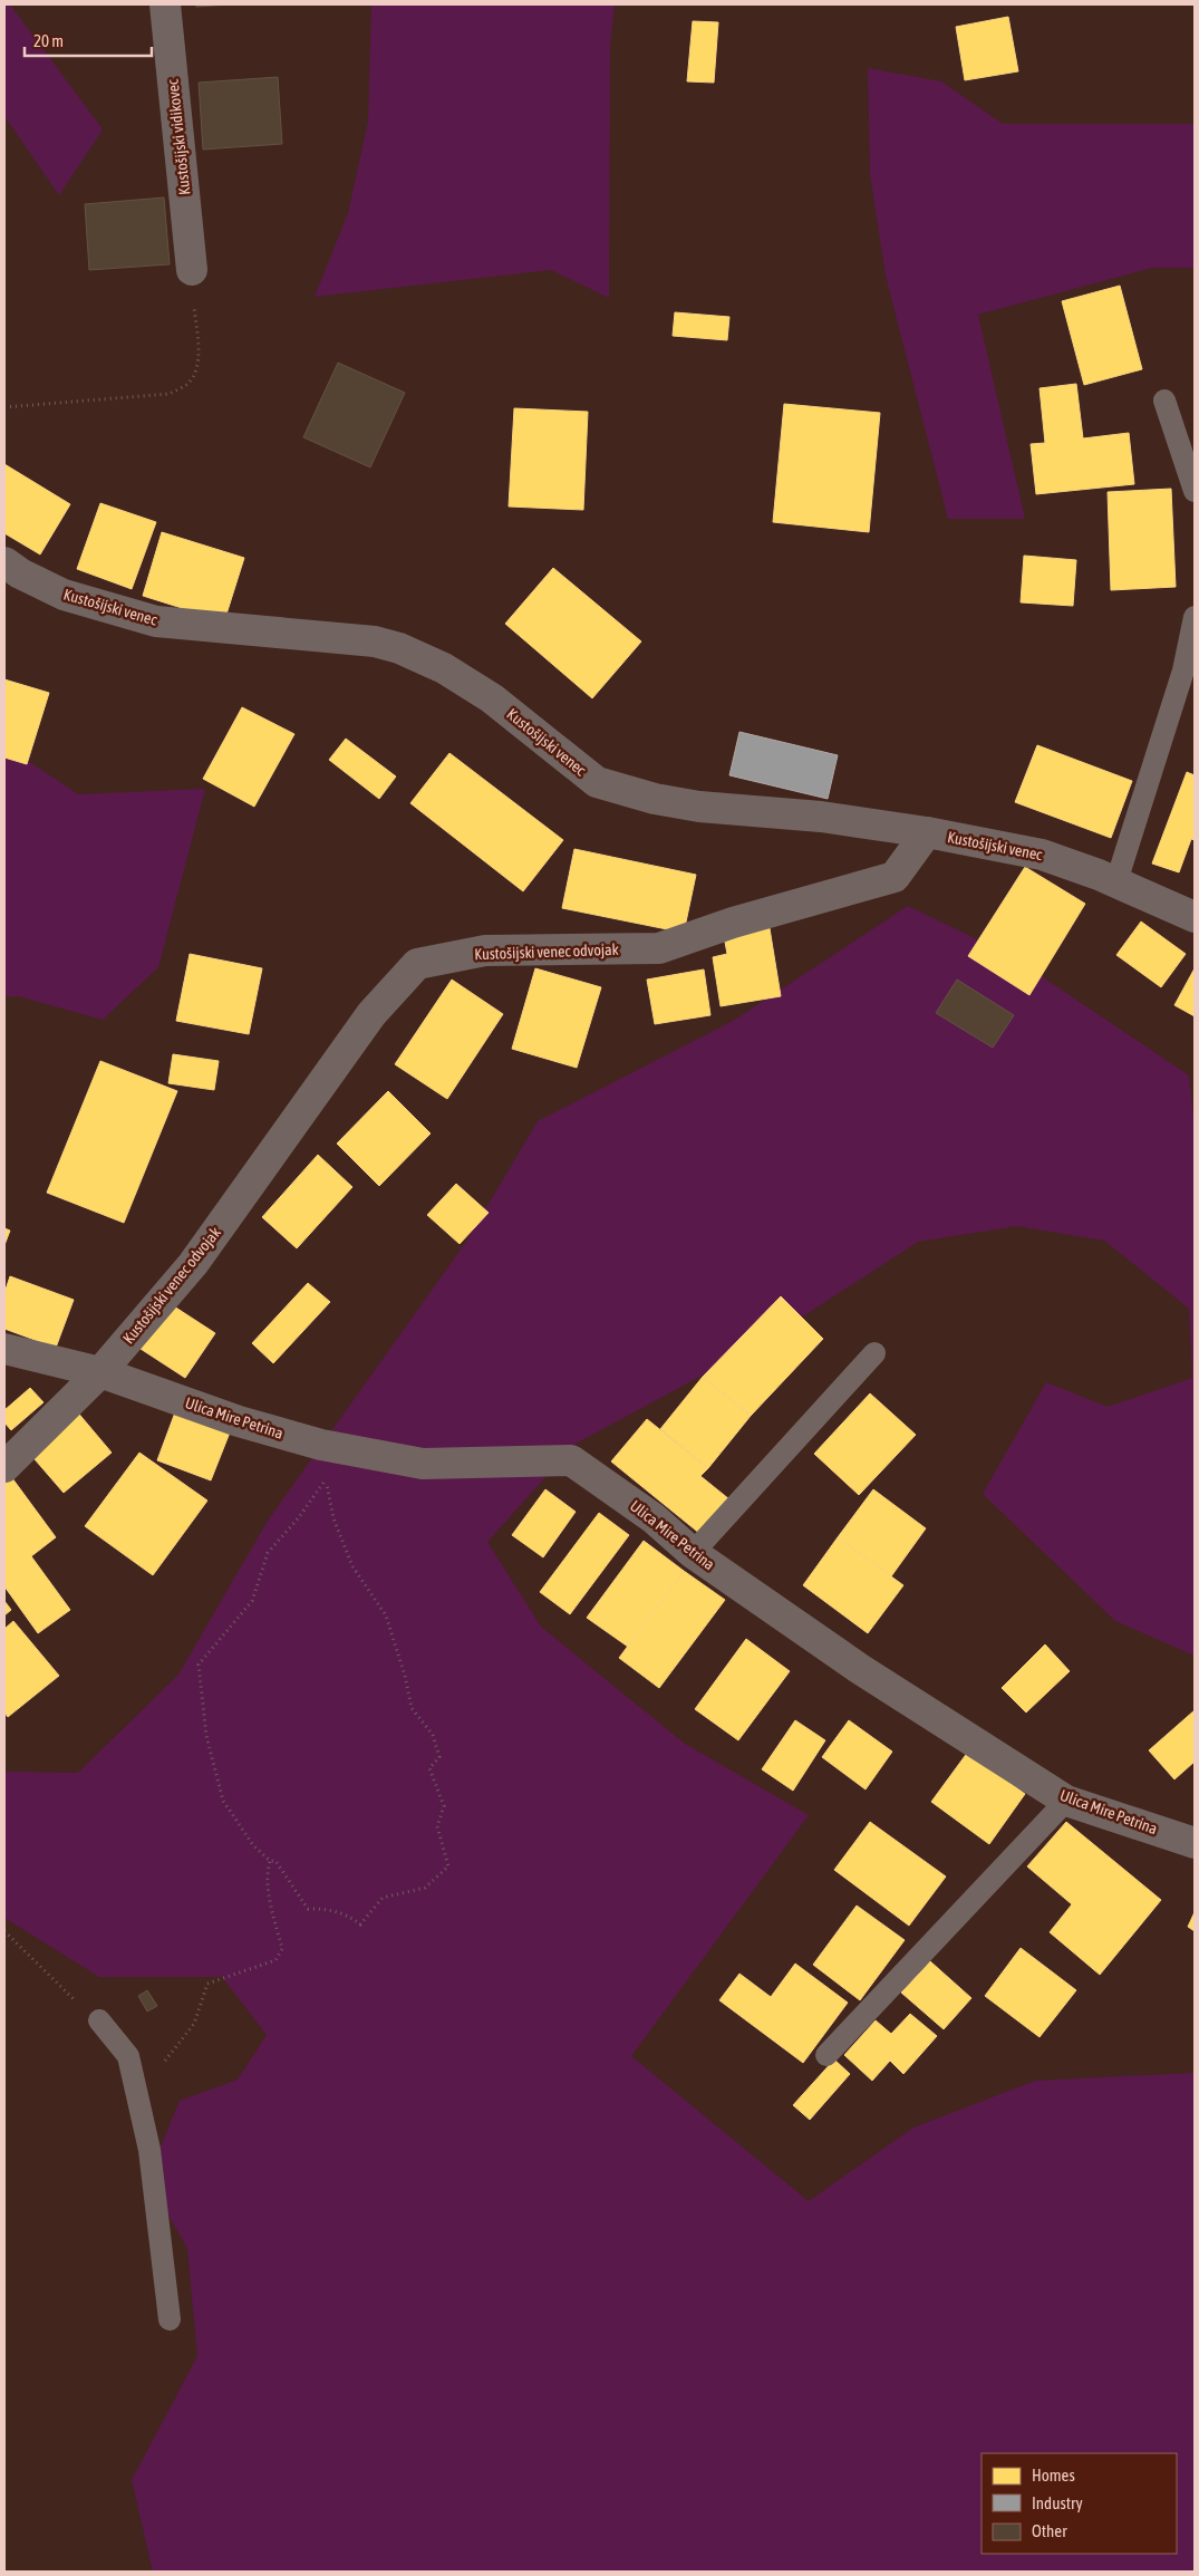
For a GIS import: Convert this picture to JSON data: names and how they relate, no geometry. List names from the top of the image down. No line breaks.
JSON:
{"streets":{"street":["Kustošijski vidikovec","Kustošijski venec","Kustošijski venec odvojak","Ulica Mire Petrina"]},"crossings":[["Kustošijski venec","Kustošijski venec odvojak"],["Kustošijski venec odvojak","Ulica Mire Petrina"]],"legend":["Homes","Industry","Other"],"scale_bar":"20 m"}
